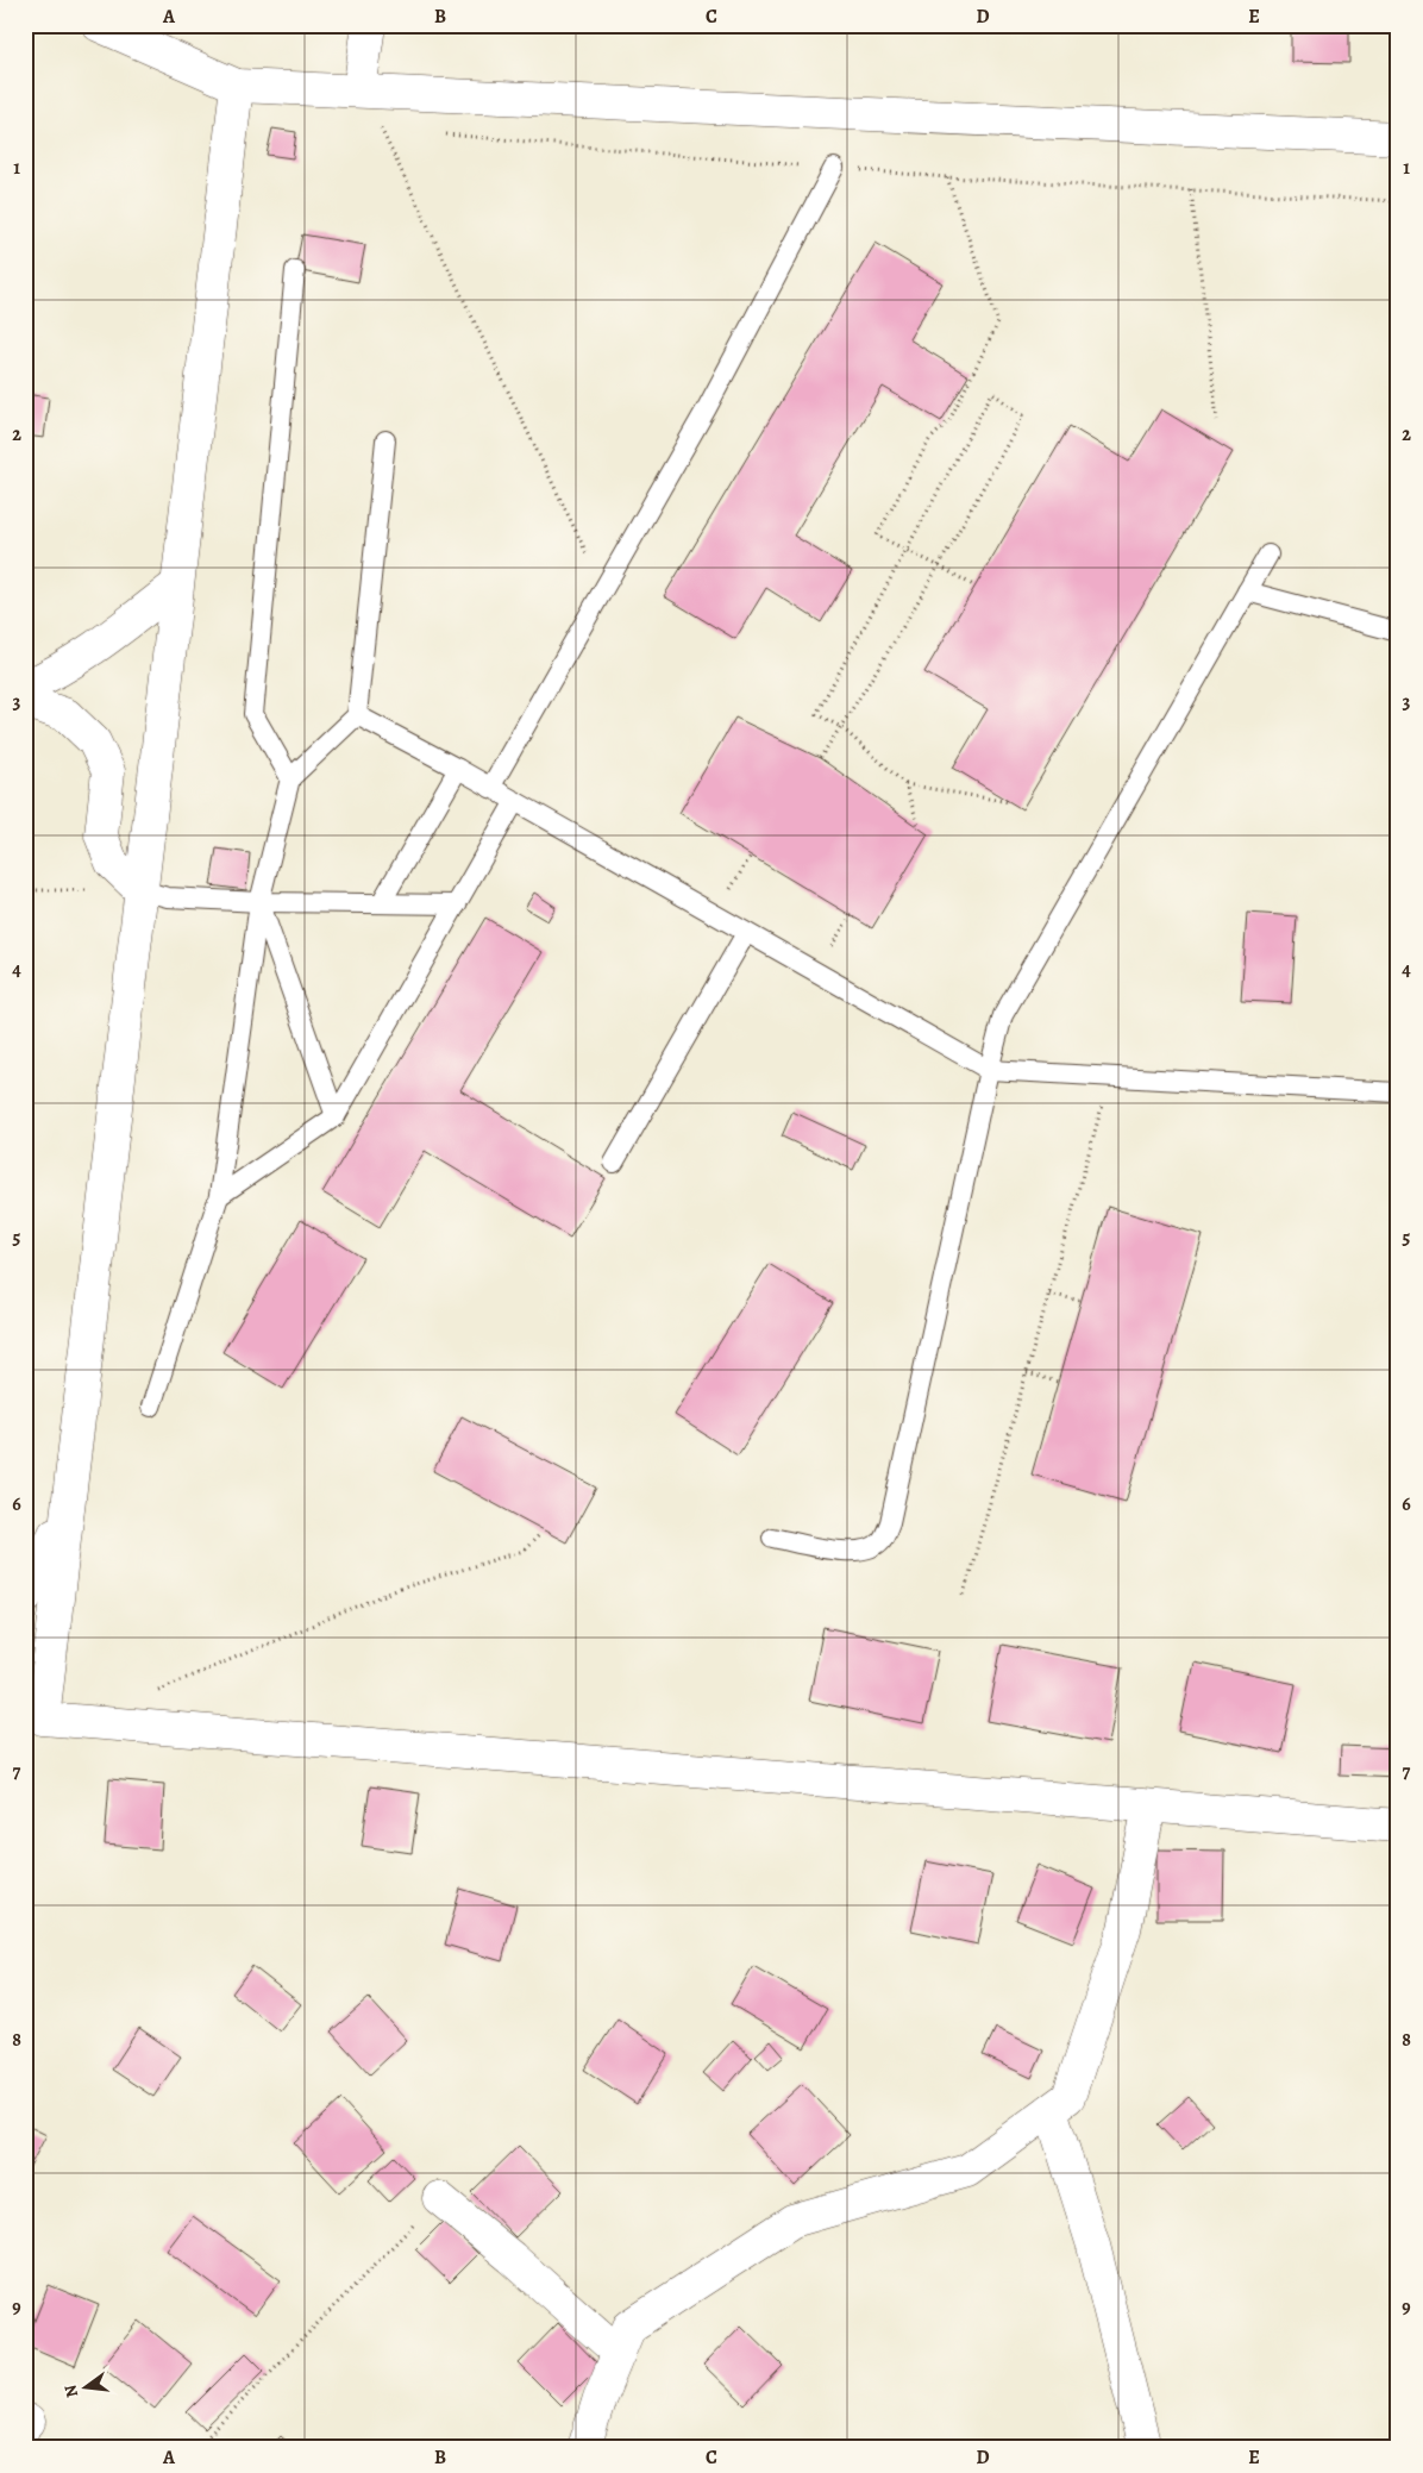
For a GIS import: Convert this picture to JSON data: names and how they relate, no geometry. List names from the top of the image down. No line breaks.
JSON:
{"north":"left","grid":{"columns":["A","B","C","D","E"],"rows":["1","2","3","4","5","6","7","8","9"]}}
